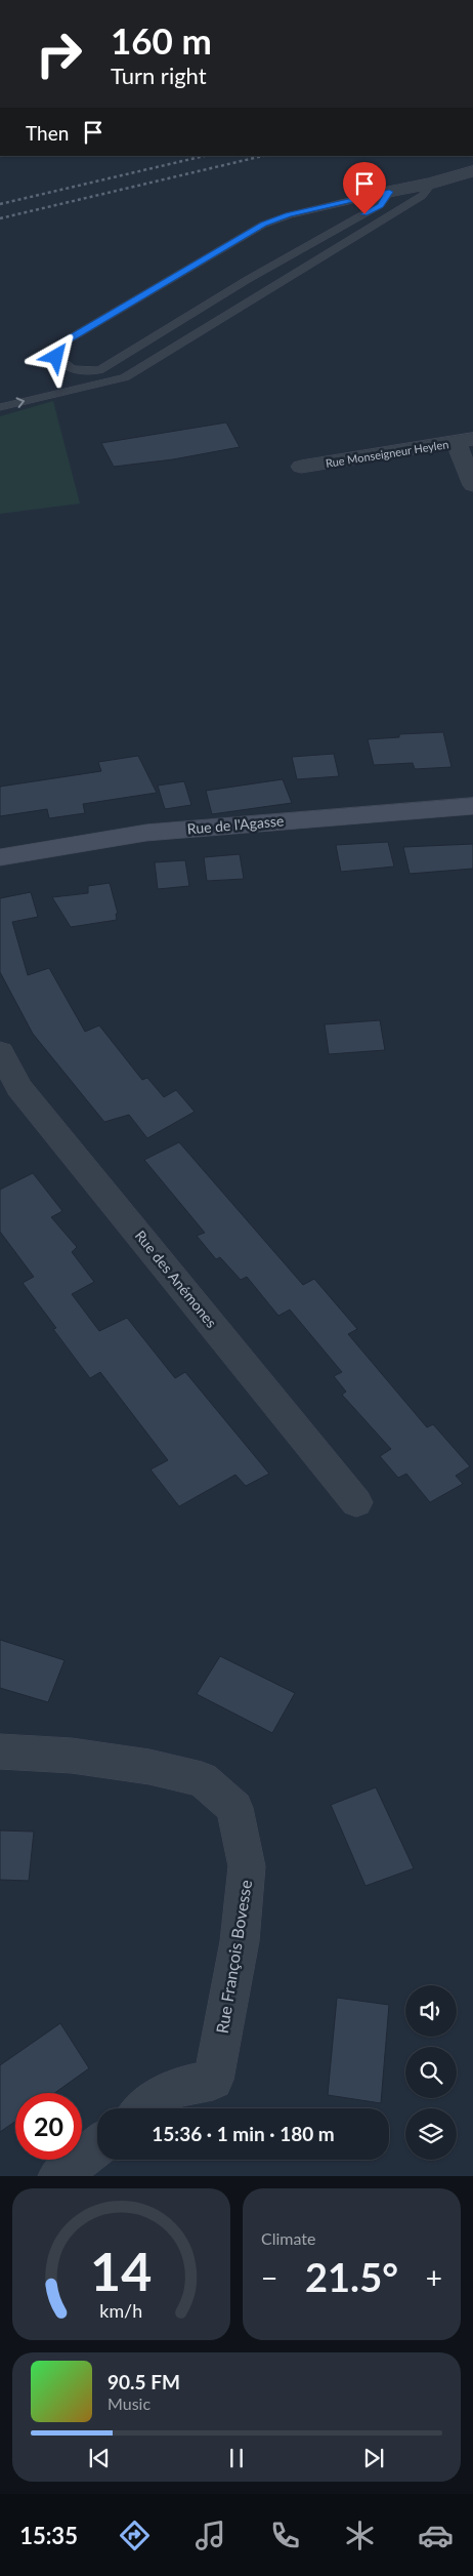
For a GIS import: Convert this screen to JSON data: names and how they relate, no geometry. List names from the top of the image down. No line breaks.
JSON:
{"streets":{"street":["Rue Monseigneur Heylen","Rue de l'Agasse","Rue des Anémones","Rue François Bovesse"]},"page":{"turn":["160 m","Turn right"],"then":"Then","limit":"20","trip":"15:36 · 1 min · 180 m","tile":"Climate","heat":["−","21.5°","+"],"song":["90.5 FM","Music"],"tabs":"15:35","gauge":["14","km/h"]}}
